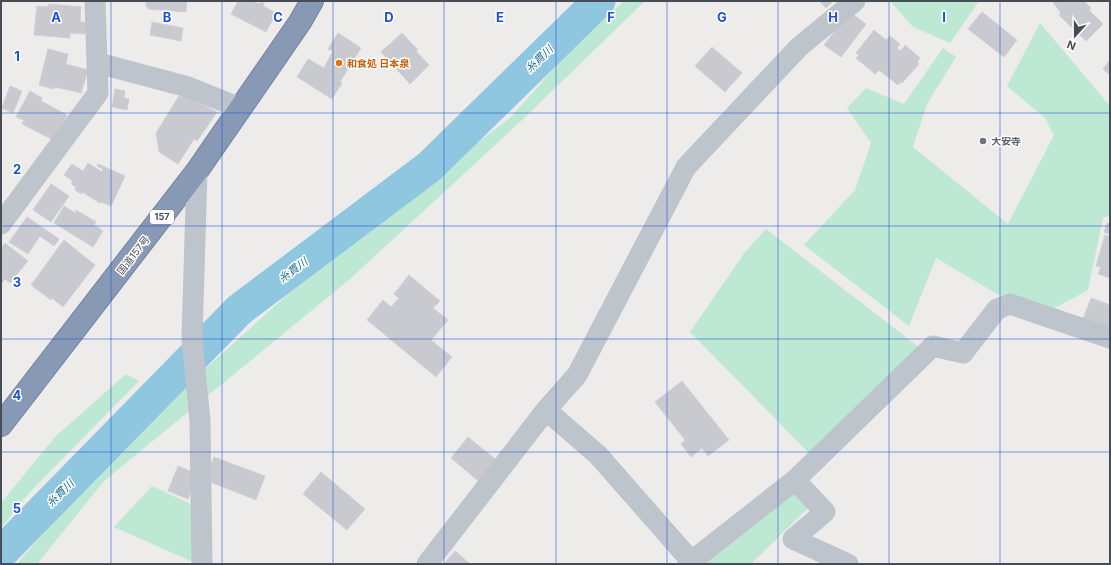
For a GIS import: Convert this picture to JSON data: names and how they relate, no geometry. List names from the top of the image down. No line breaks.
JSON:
{"streets":{"highway":["157","国道157号"]},"water":["糸貫川"],"places":["和食処 日本泉","大安寺"],"north":"bottom","grid":{"columns":["A","B","C","D","E","F","G","H","I"],"rows":["1","2","3","4","5"]}}
